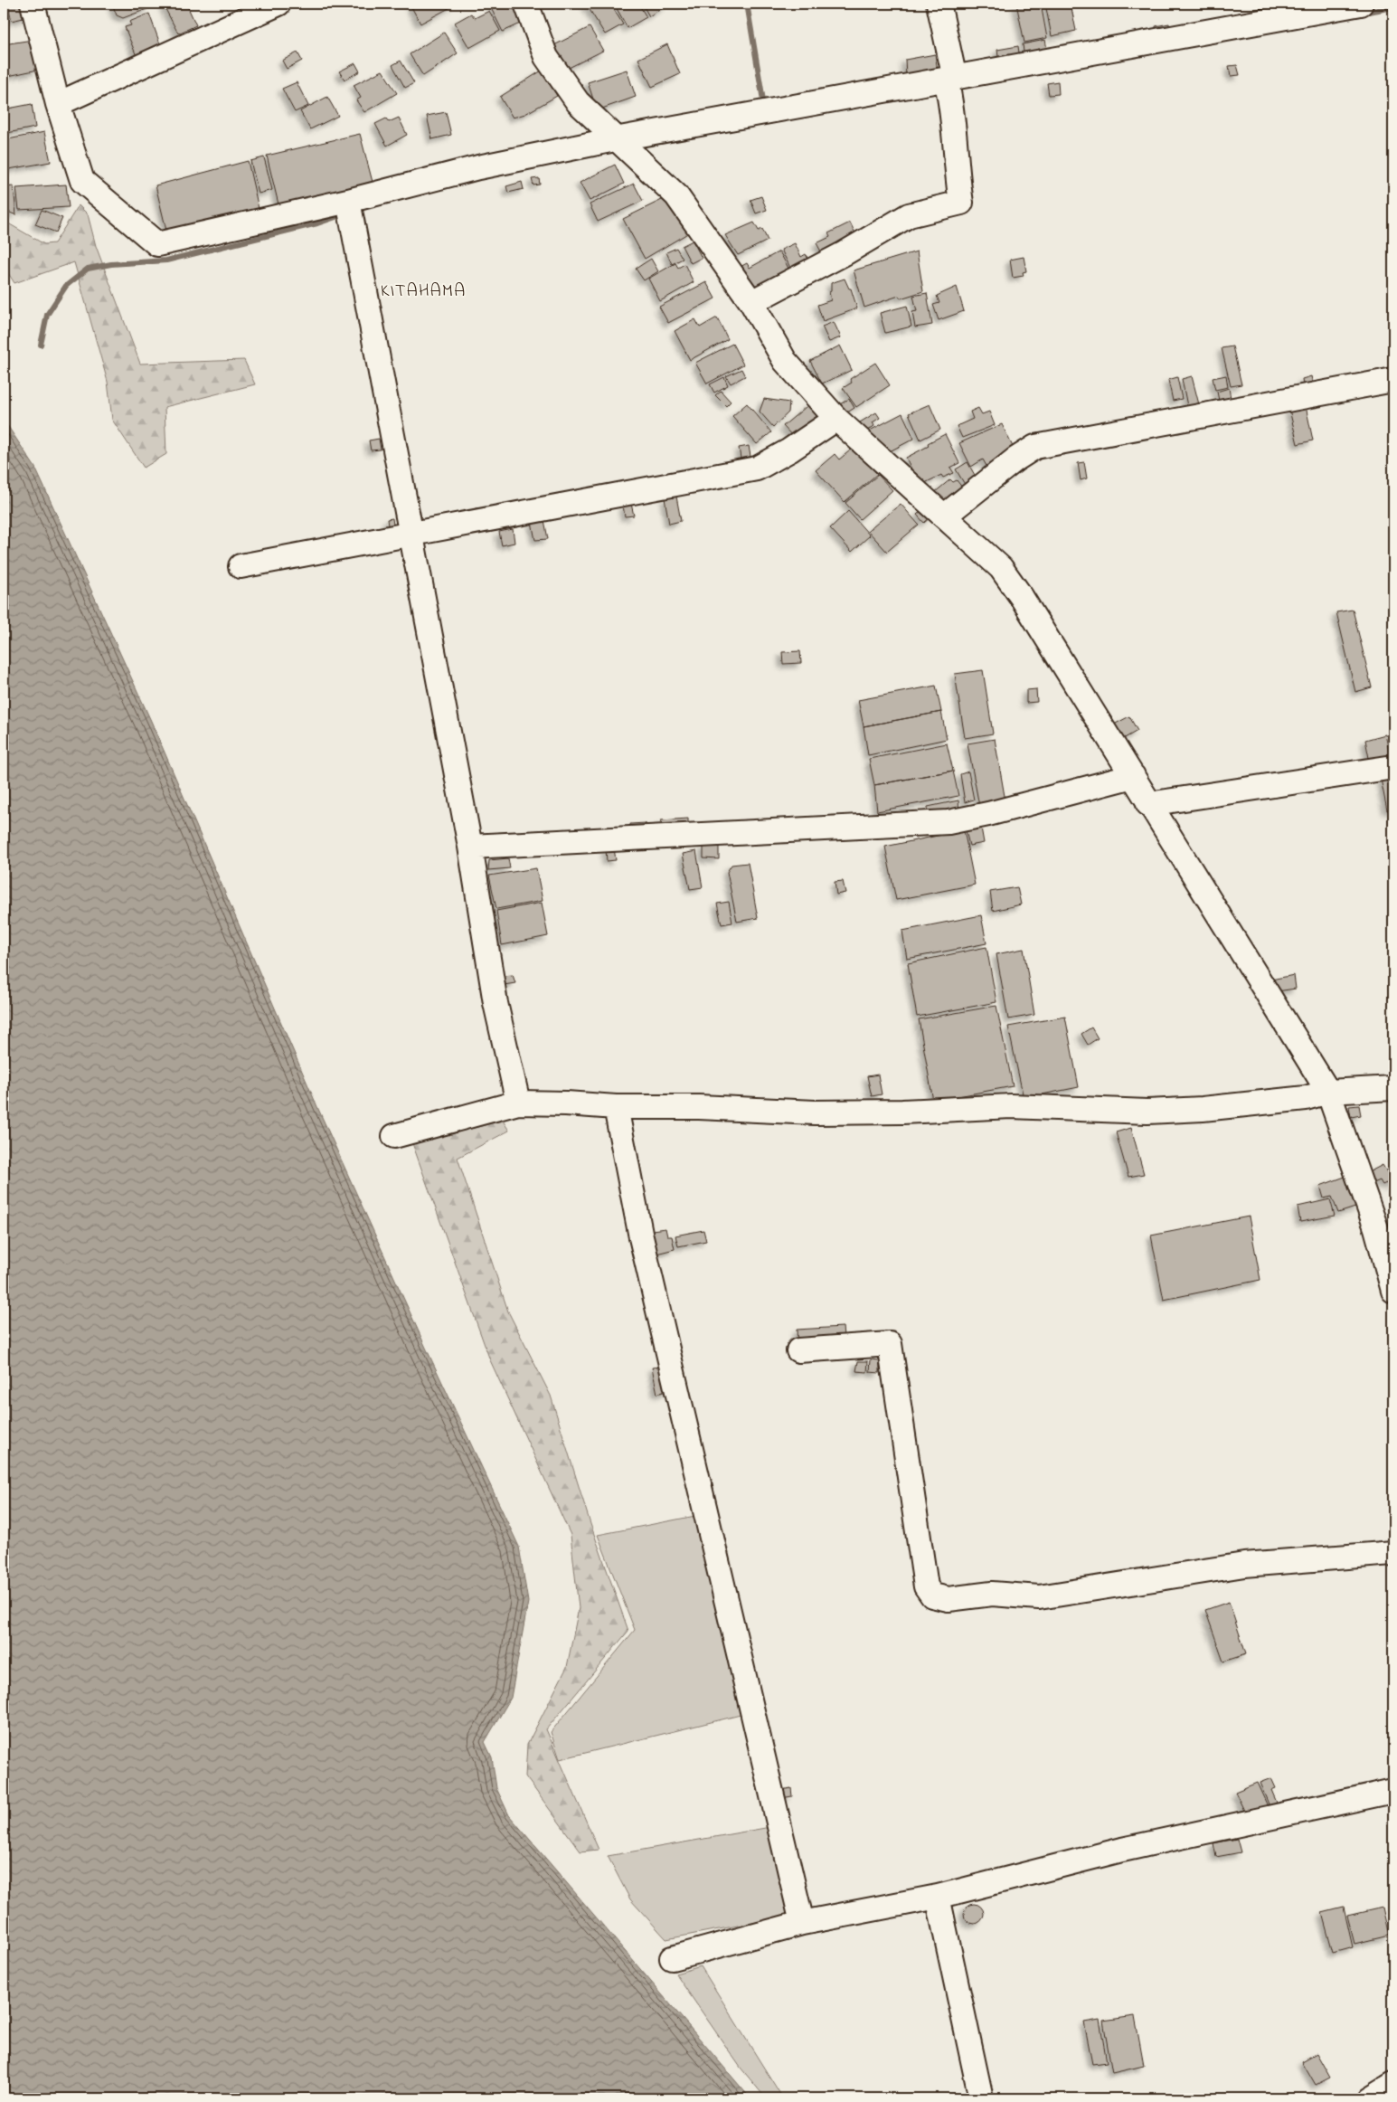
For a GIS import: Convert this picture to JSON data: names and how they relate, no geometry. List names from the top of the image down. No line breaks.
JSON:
{"districts":["KITAHAMA"]}
